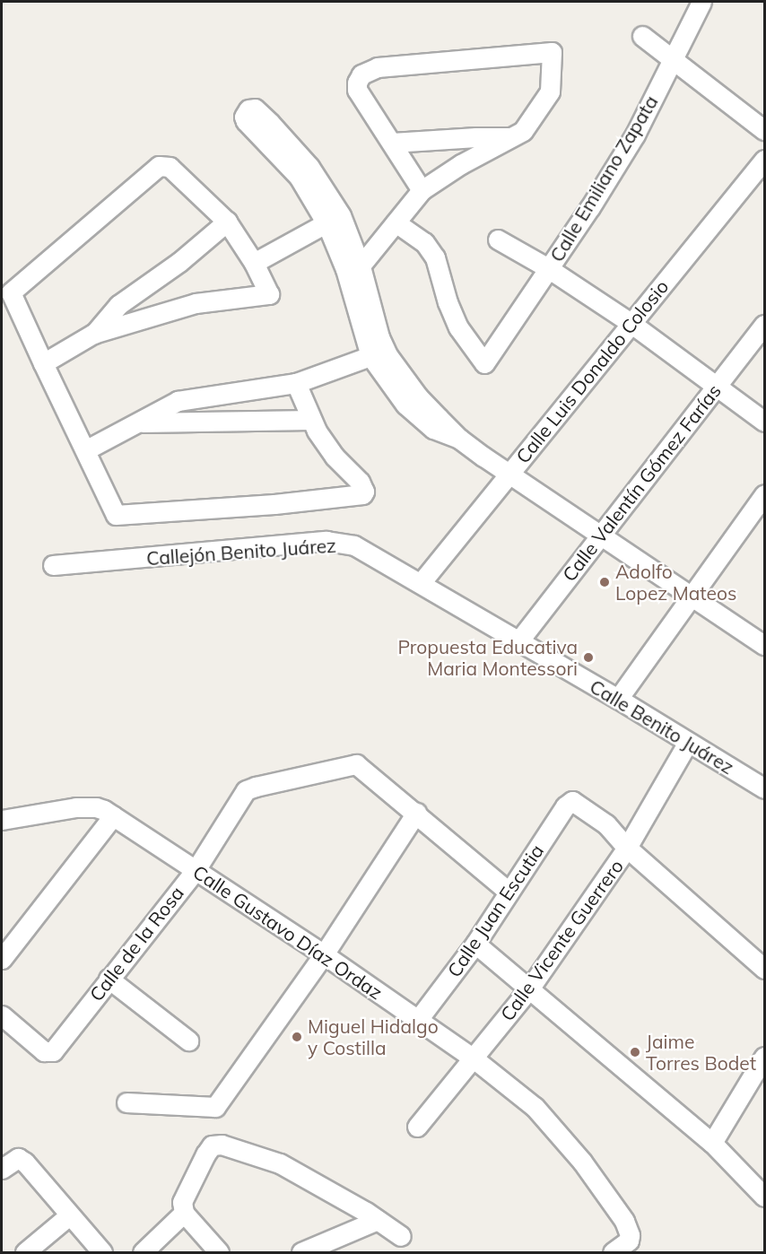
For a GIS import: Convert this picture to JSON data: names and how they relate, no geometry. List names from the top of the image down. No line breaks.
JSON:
{"streets":{"street":["Calle Emiliano Zapata","Calle Luis Donaldo Colosio","Calle Valentín Gómez Farías","Callejón Benito Juárez","Calle Benito Juárez","Calle Juan Escutia","Calle Gustavo Díaz Ordaz","Calle Vicente Guerrero","Calle de la Rosa"]},"crossings":[["Calle Luis Donaldo Colosio","Callejón Benito Juárez"],["Calle Luis Donaldo Colosio","Calle Benito Juárez"],["Calle Valentín Gómez Farías","Calle Benito Juárez"],["Callejón Benito Juárez","Calle Benito Juárez"],["Calle Benito Juárez","Calle Vicente Guerrero"],["Calle Juan Escutia","Calle Gustavo Díaz Ordaz"],["Calle Juan Escutia","Calle Vicente Guerrero"],["Calle Gustavo Díaz Ordaz","Calle Vicente Guerrero"],["Calle Gustavo Díaz Ordaz","Calle de la Rosa"]],"places":["Adolfo Lopez Mateos","Propuesta Educativa Maria Montessori","Miguel Hidalgo y Costilla","Jaime Torres Bodet"]}
